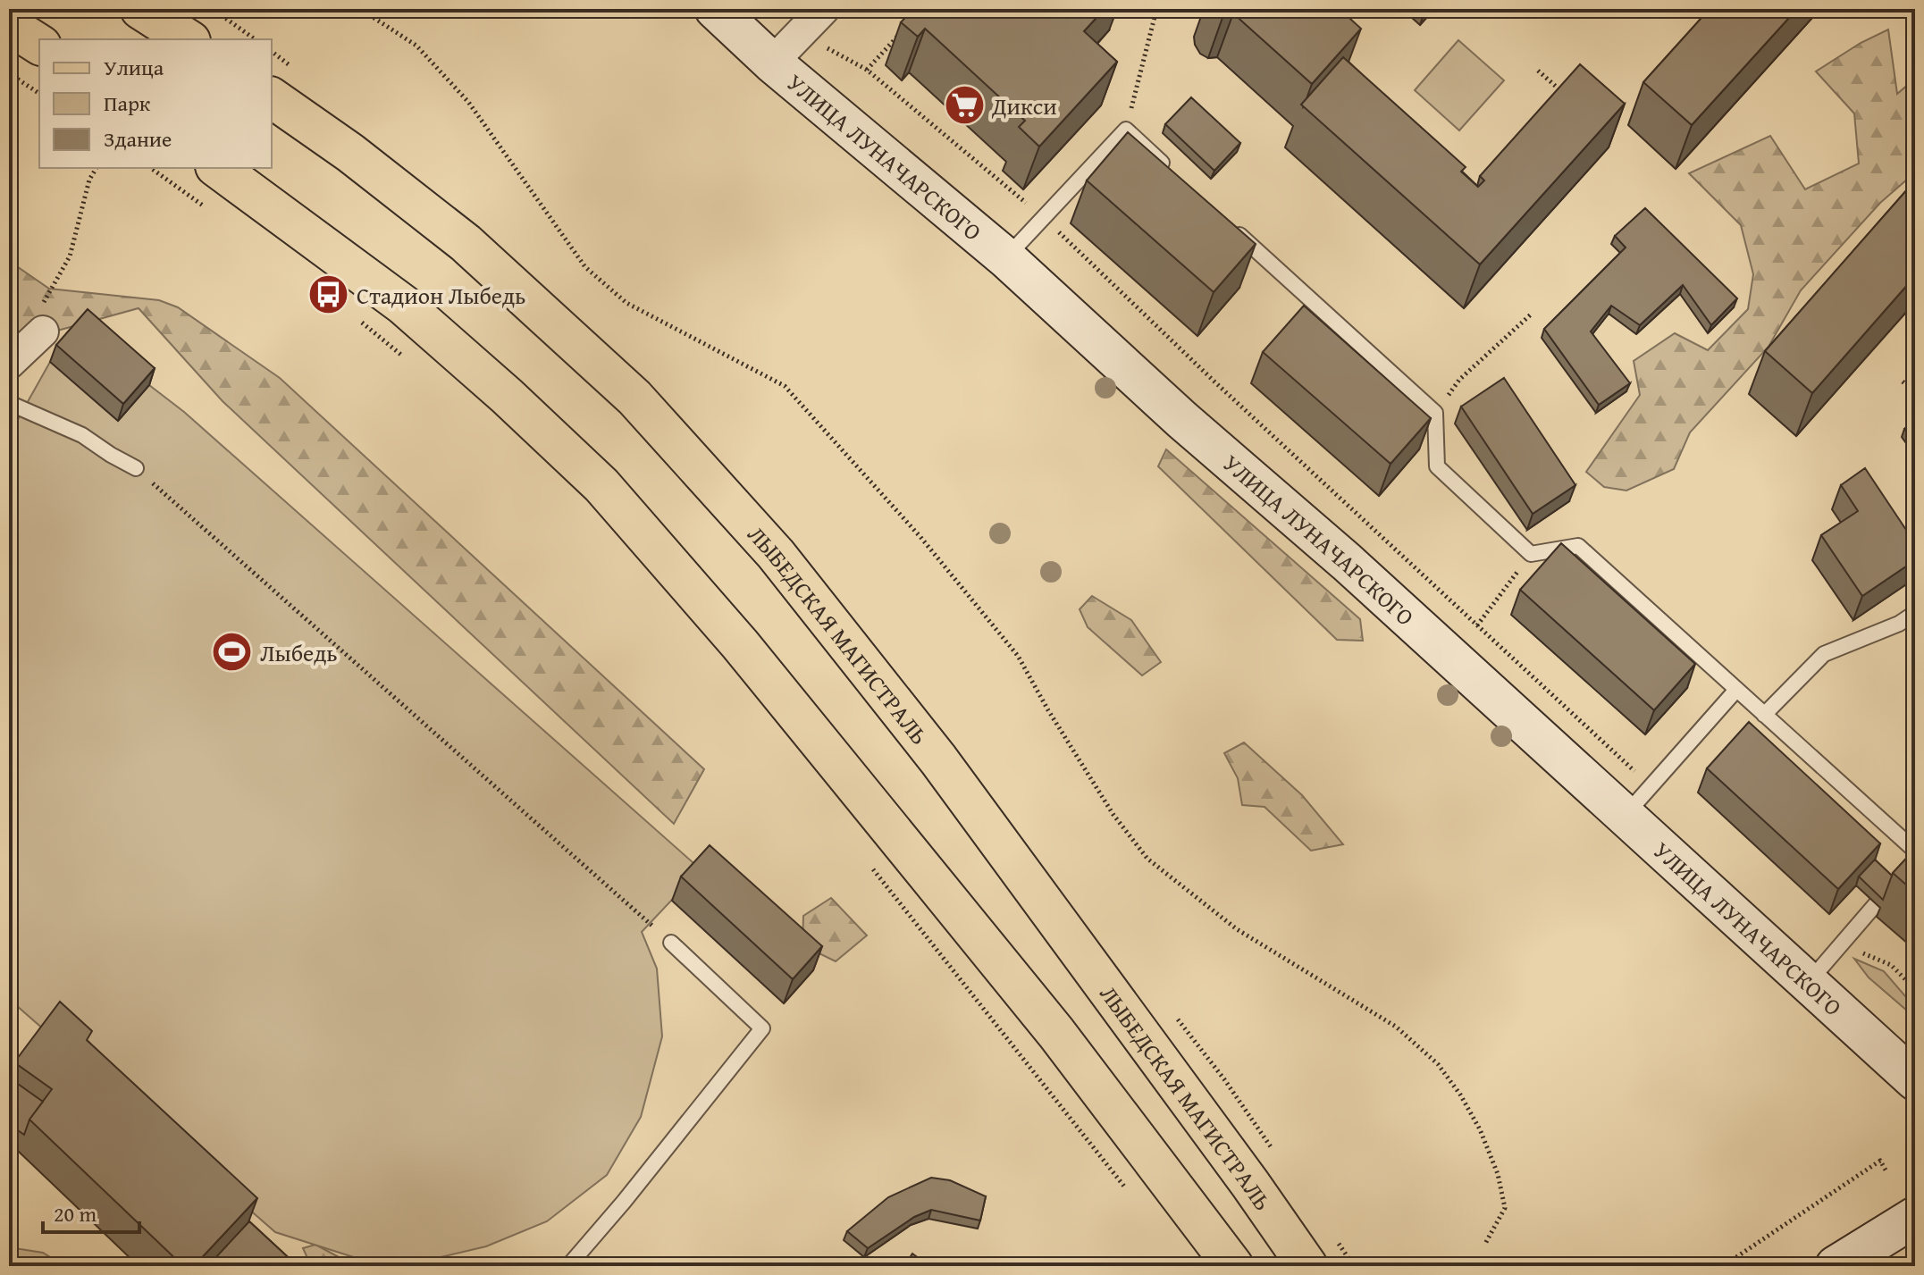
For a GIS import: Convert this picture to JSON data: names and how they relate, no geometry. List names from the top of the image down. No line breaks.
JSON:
{"streets":{"main road":["УЛИЦА ЛУНАЧАРСКОГО","ЛЫБЕДСКАЯ МАГИСТРАЛЬ"]},"places":{"supermarket":["Дикси"],"bus stop":["Стадион Лыбедь"],"sports":["Лыбедь"]},"legend":["Улица","Парк","Здание"],"scale_bar":"20 m"}
